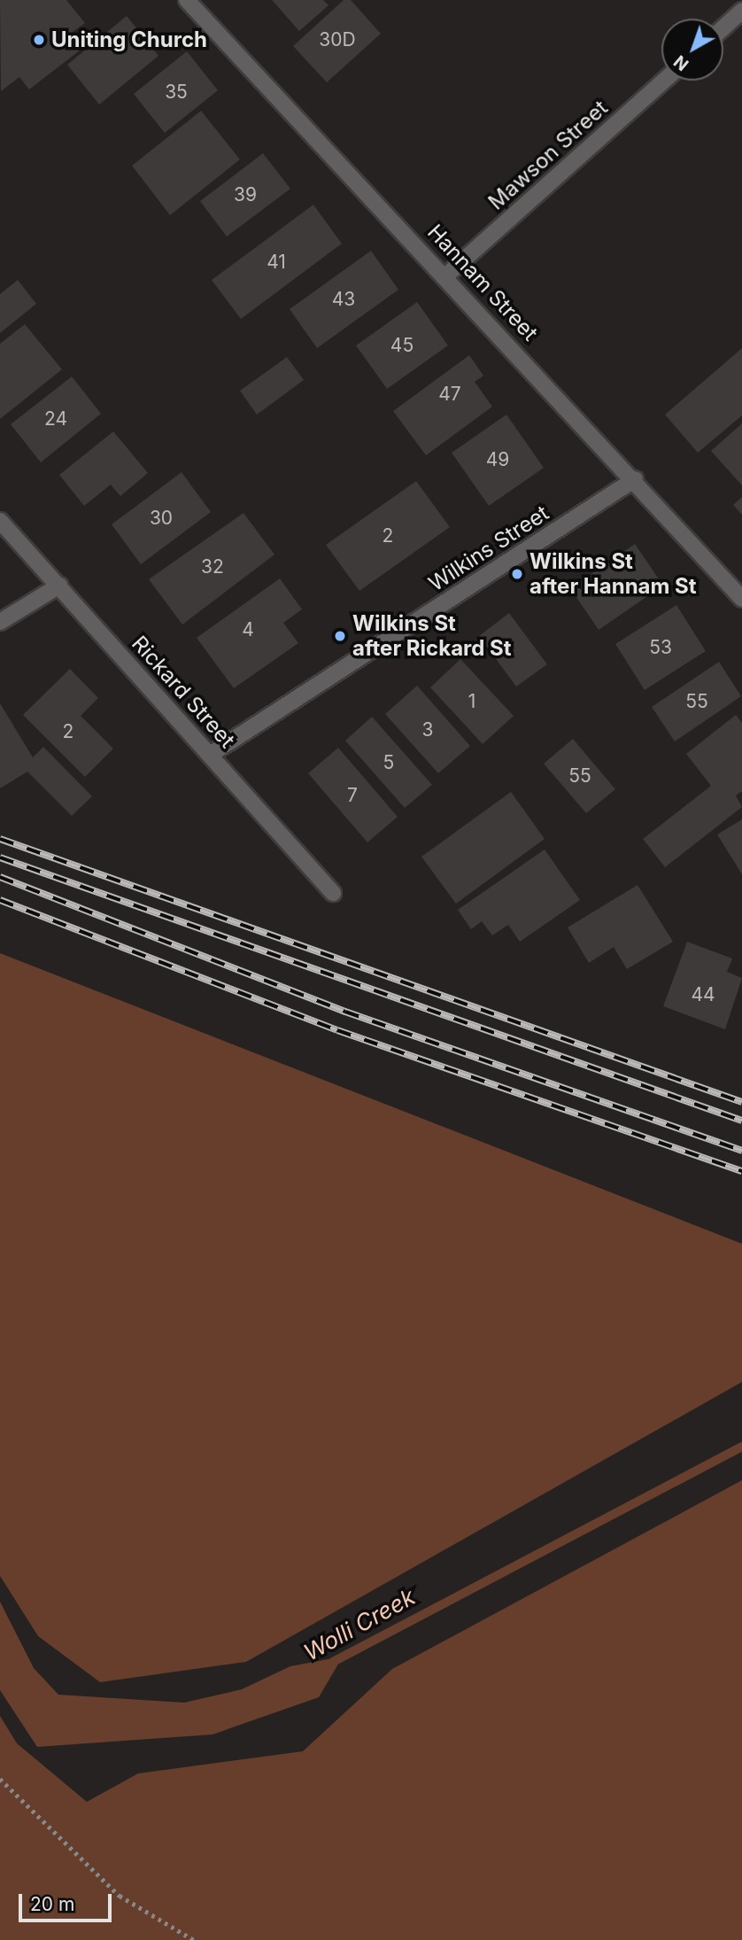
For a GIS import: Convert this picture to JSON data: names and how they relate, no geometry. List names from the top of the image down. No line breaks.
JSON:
{"streets":{"street":["Mawson Street","Hannam Street","Wilkins Street","Rickard Street"]},"crossings":[["Mawson Street","Hannam Street"],["Hannam Street","Wilkins Street"],["Wilkins Street","Rickard Street"]],"water":["Wolli Creek"],"places":["Uniting Church","Wilkins St after Hannam St","Wilkins St after Rickard St"],"house_numbers":["30D","35","39","41","43","45","47","24","49","30","2","32","4","53","1","55","3","2","5","55","7","44"],"scale_bar":"20 m","north":"bottom left"}
